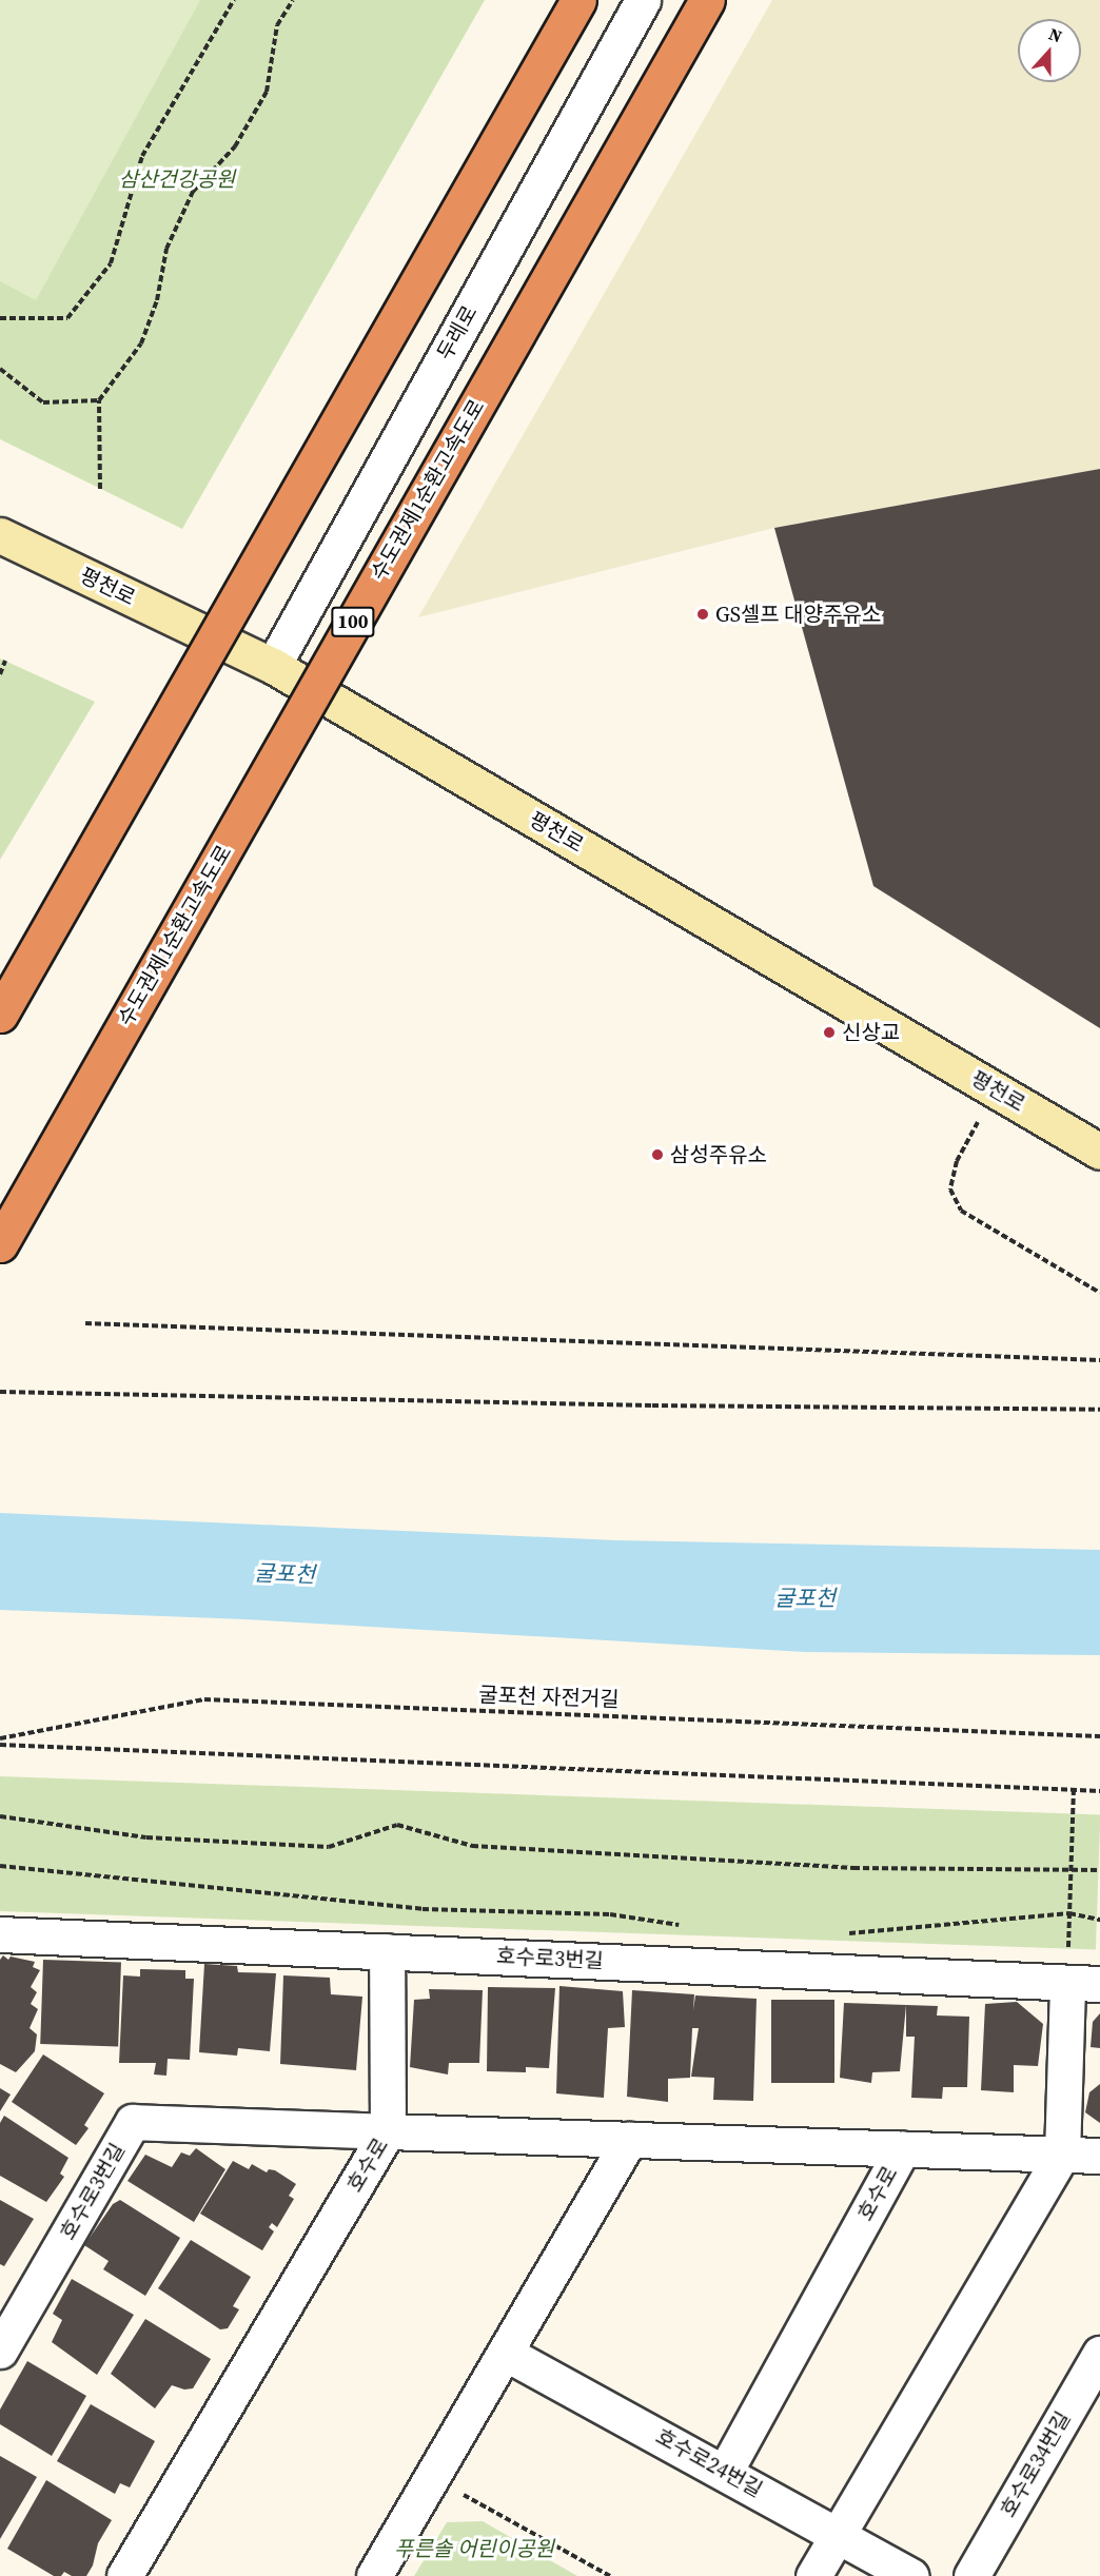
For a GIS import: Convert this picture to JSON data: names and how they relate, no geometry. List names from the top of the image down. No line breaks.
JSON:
{"streets":{"highway":["수도권제1순환고속도로","100"],"main road":["평천로"],"street":["두레로","호수로3번길","호수로","호수로24번길","호수로34번길"],"path":["굴포천 자전거길"]},"crossings":[["두레로","평천로"],["호수로3번길","호수로"],["호수로","호수로24번길"]],"water":["굴포천"],"parks":["삼산건강공원","푸른솔 어린이공원"],"places":["GS셀프 대양주유소","신상교","삼성주유소"],"north":"top"}
